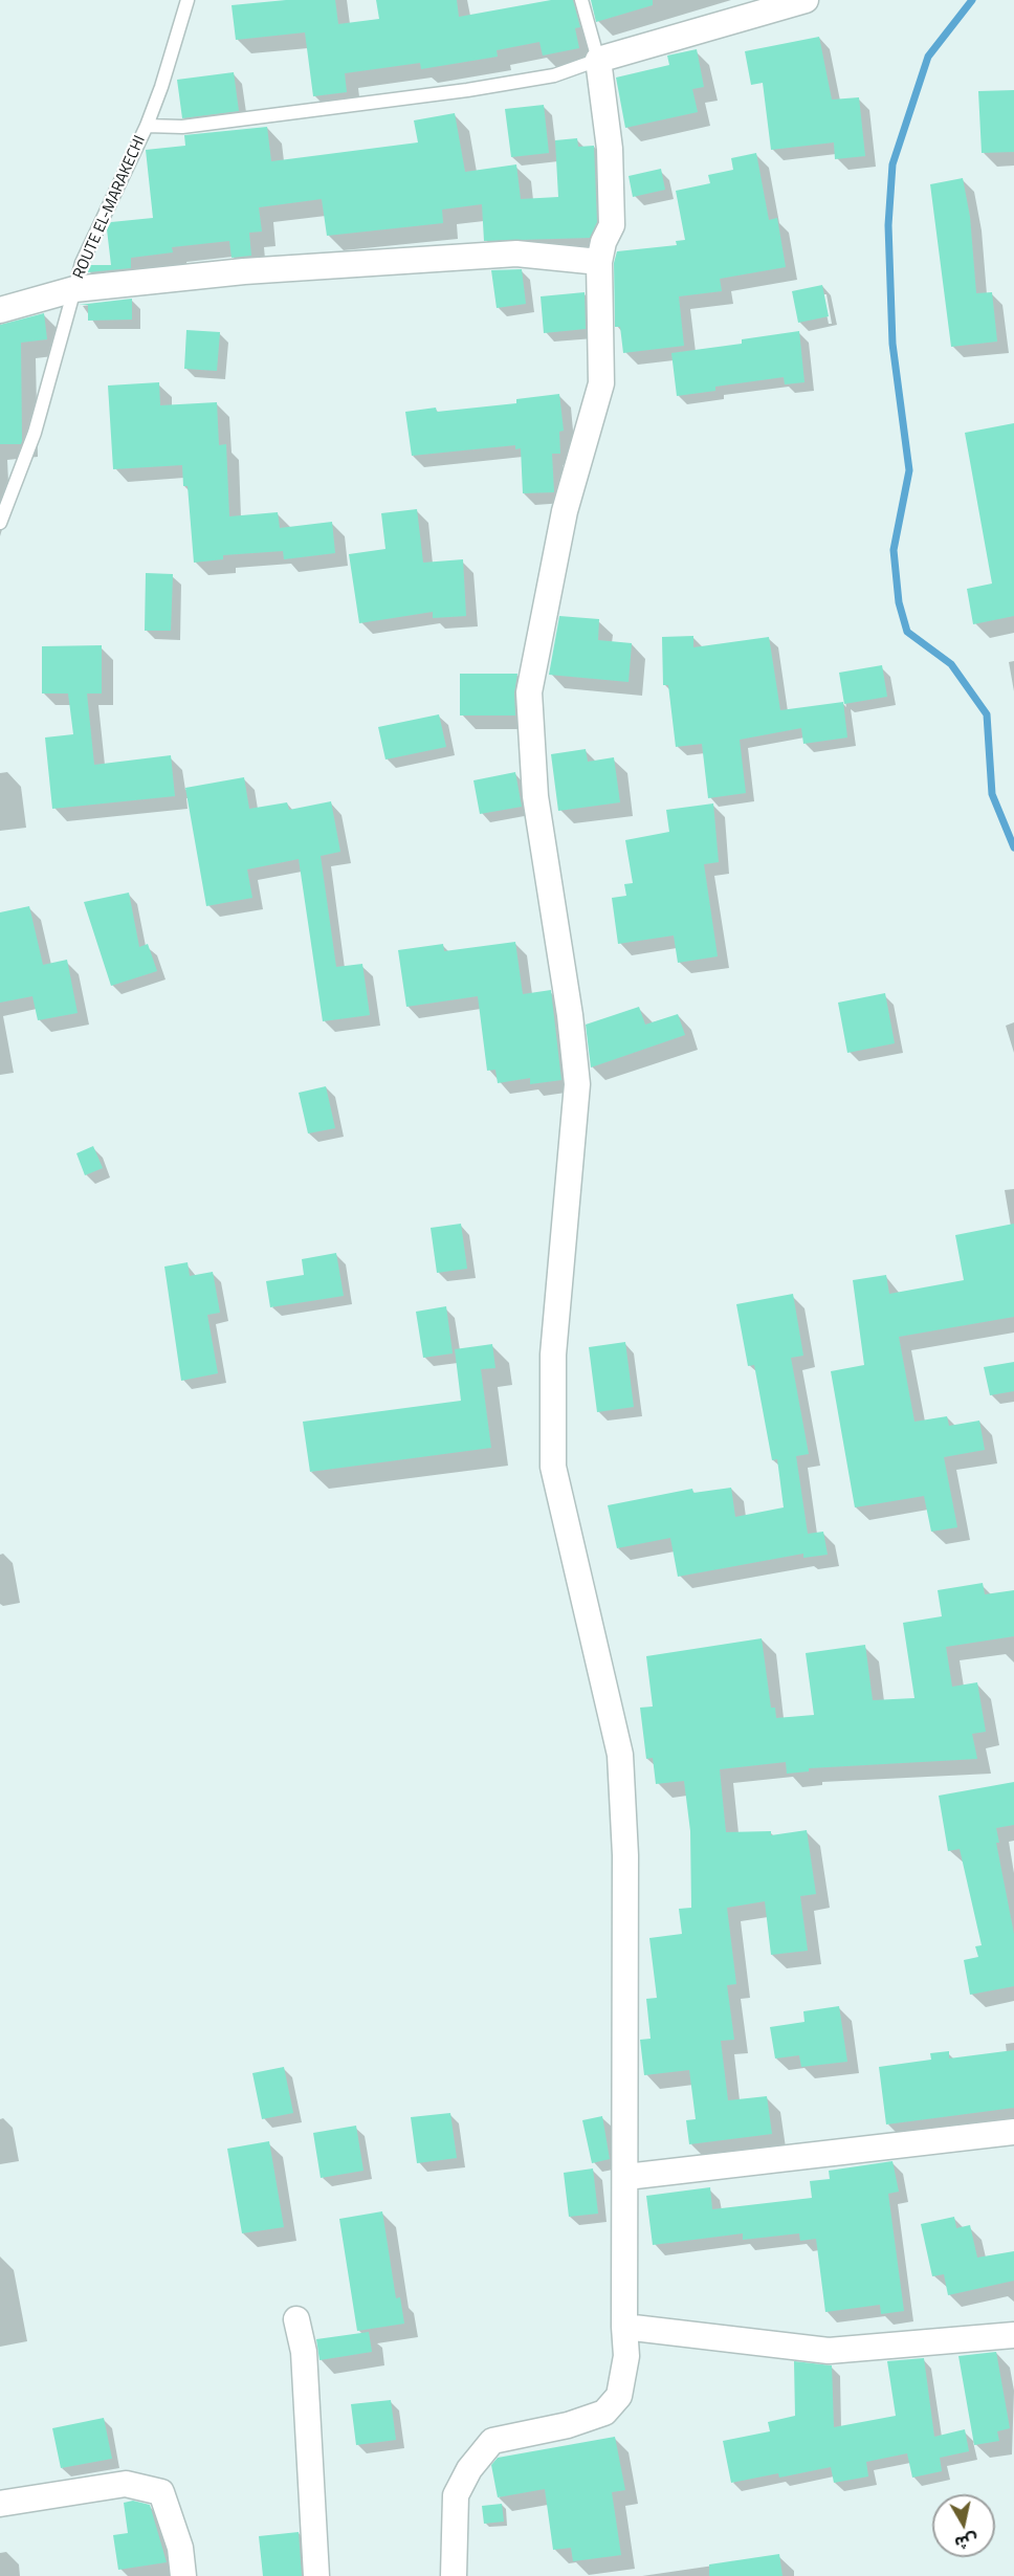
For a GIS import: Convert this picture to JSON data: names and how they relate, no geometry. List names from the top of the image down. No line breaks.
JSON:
{"streets":{"lane":["ROUTE EL-MARAKECHI"]},"north":"bottom"}
